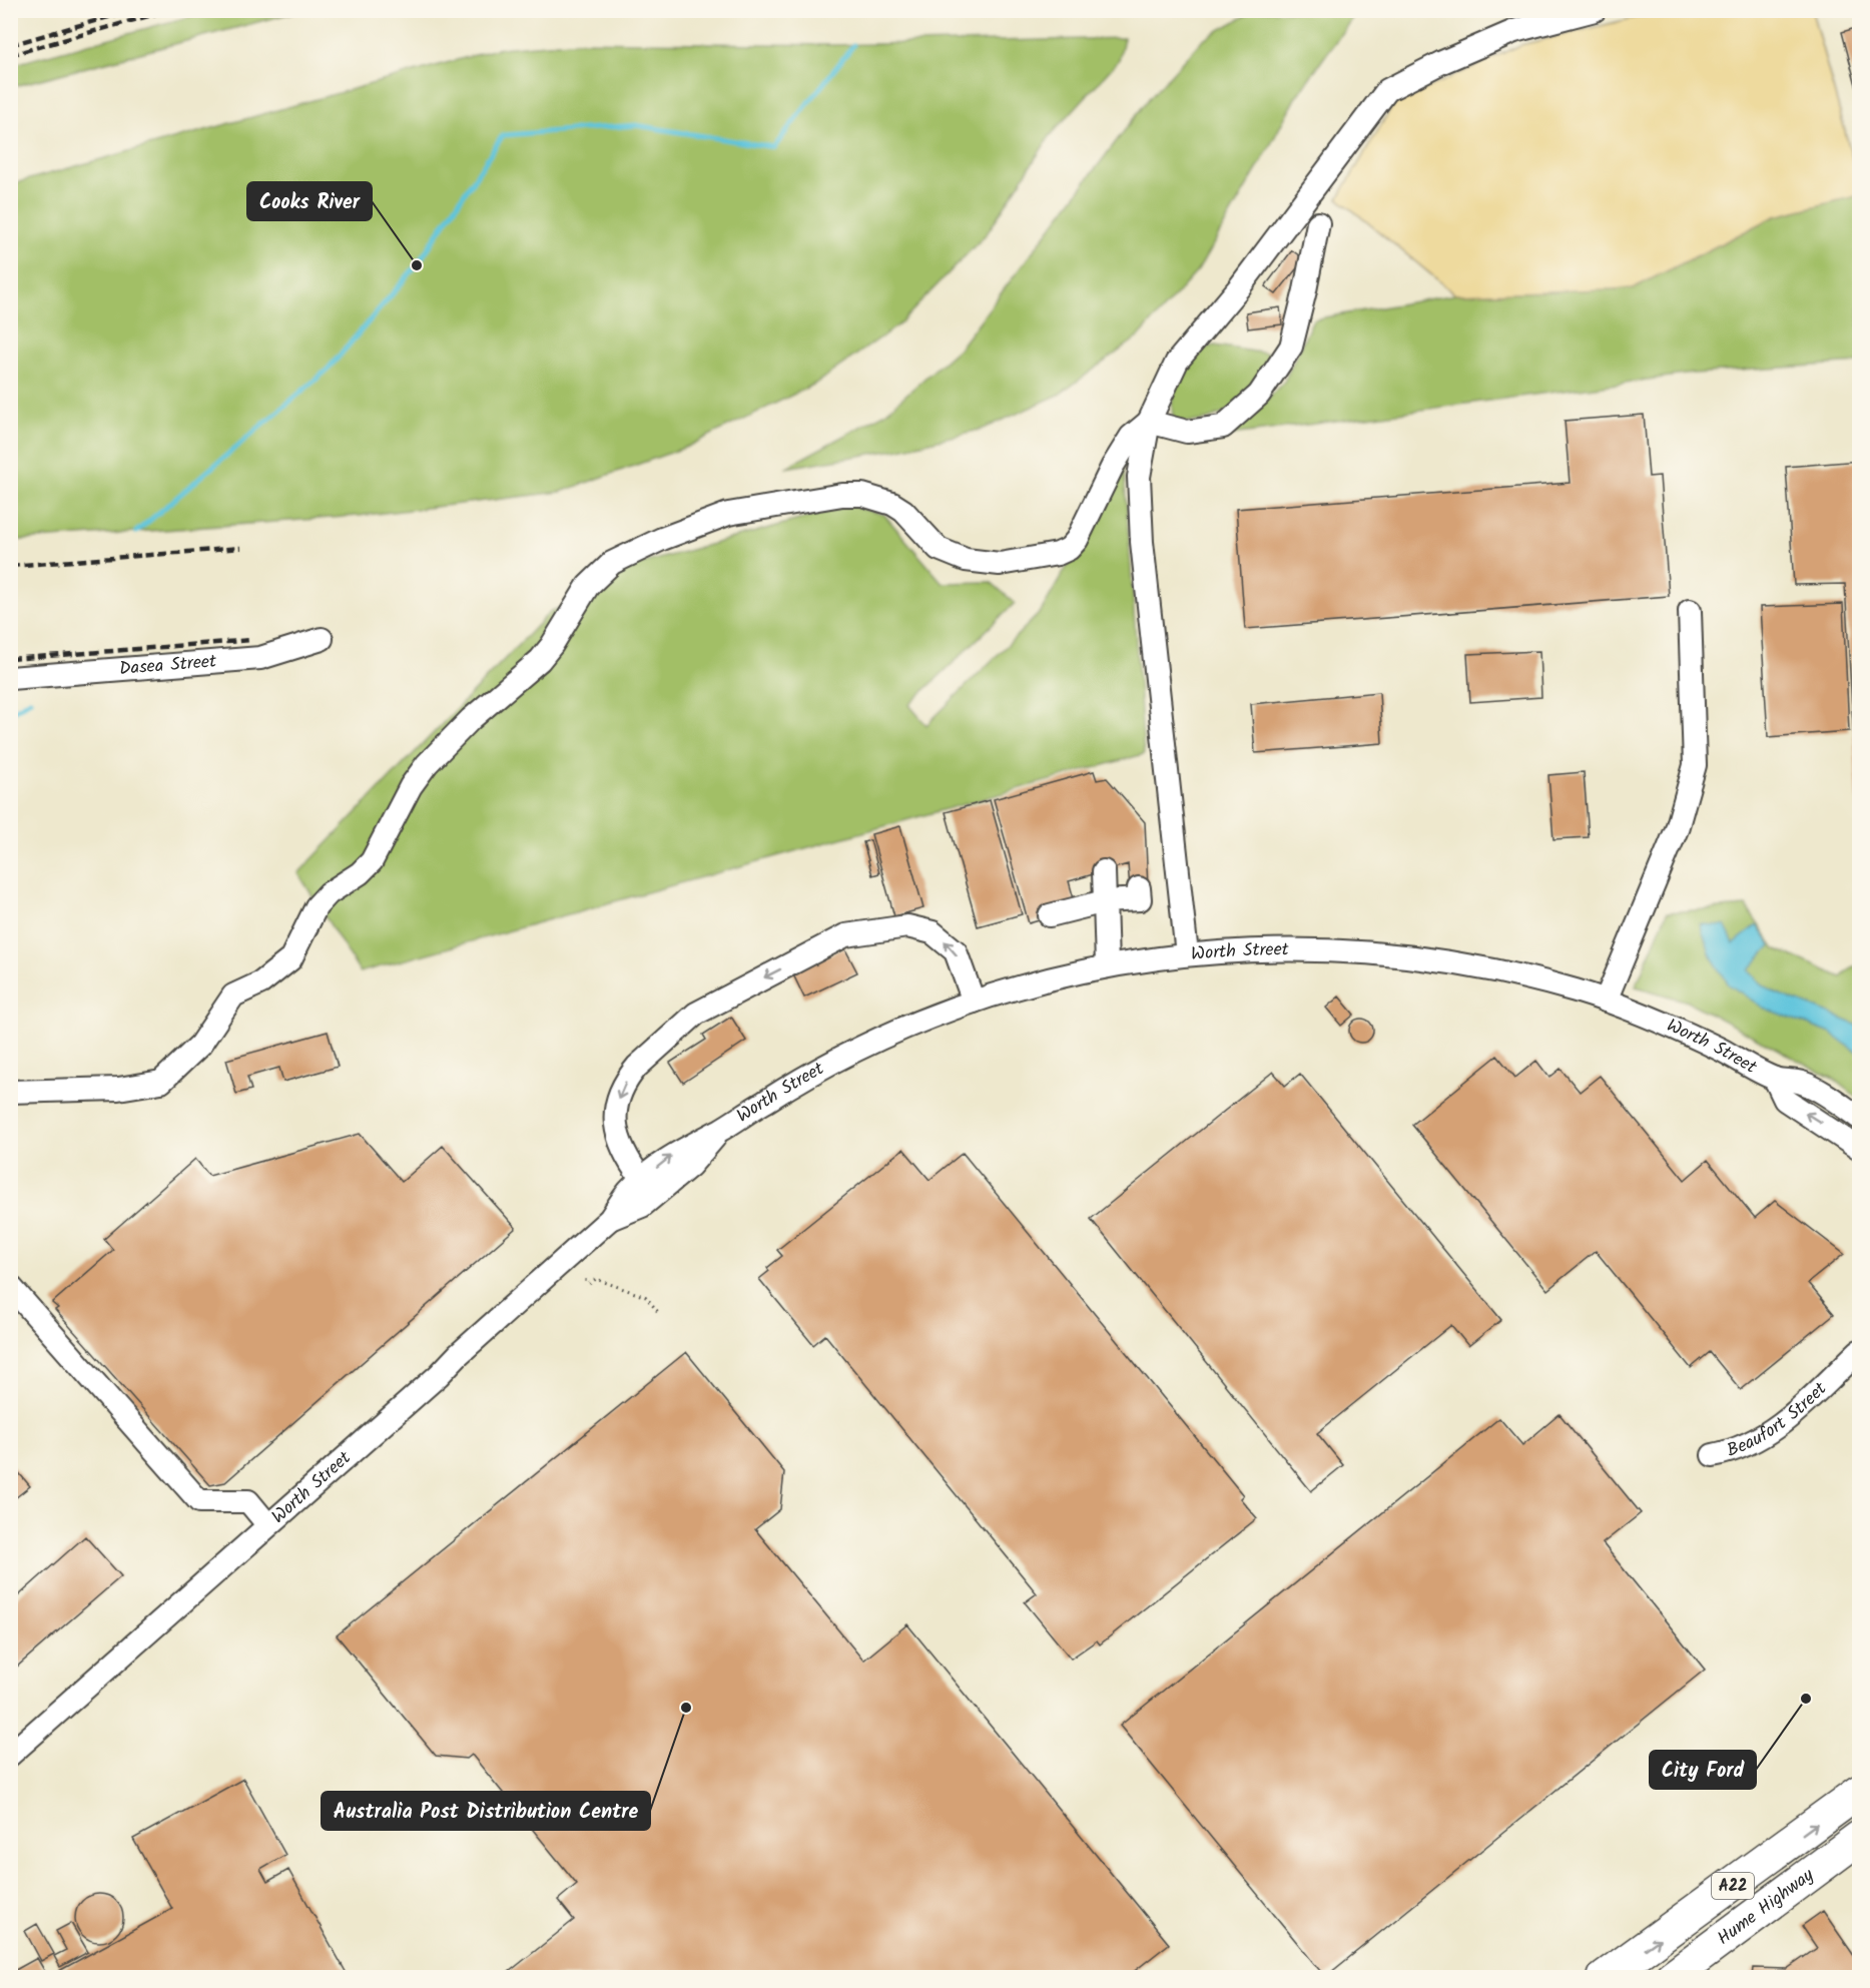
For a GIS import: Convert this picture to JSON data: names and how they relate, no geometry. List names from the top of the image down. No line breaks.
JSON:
{"streets":{"highway":["A22","Hume Highway"],"street":["Dasea Street","Worth Street","Beaufort Street"]},"places":["Cooks River","City Ford","Australia Post Distribution Centre"]}
